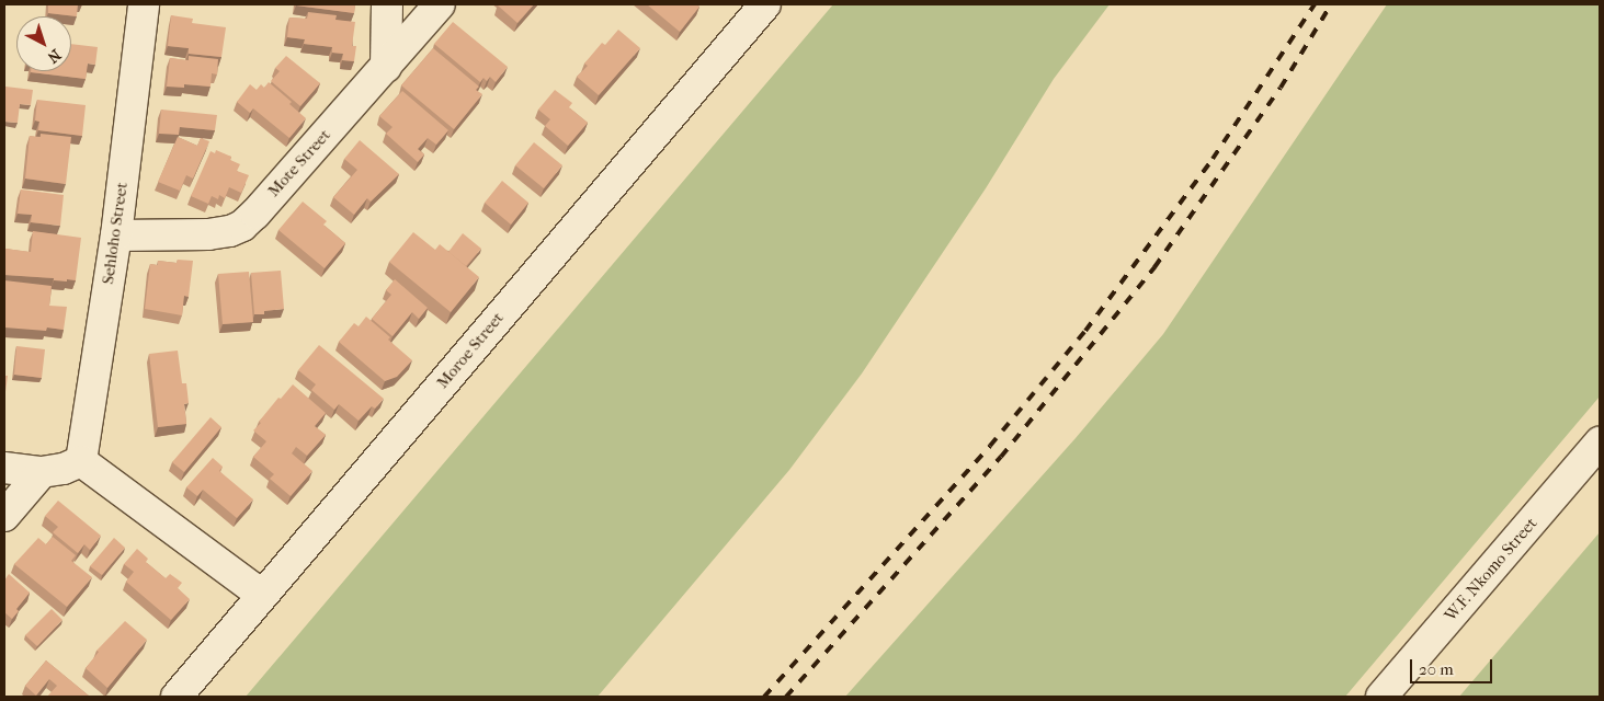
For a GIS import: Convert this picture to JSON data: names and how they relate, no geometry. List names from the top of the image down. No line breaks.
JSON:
{"streets":{"street":["Mote Street","Sehloho Street","Moroe Street","W.F. Nkomo Street"]},"crossings":[["Mote Street","Sehloho Street"]],"scale_bar":"20 m","north":"bottom right"}
